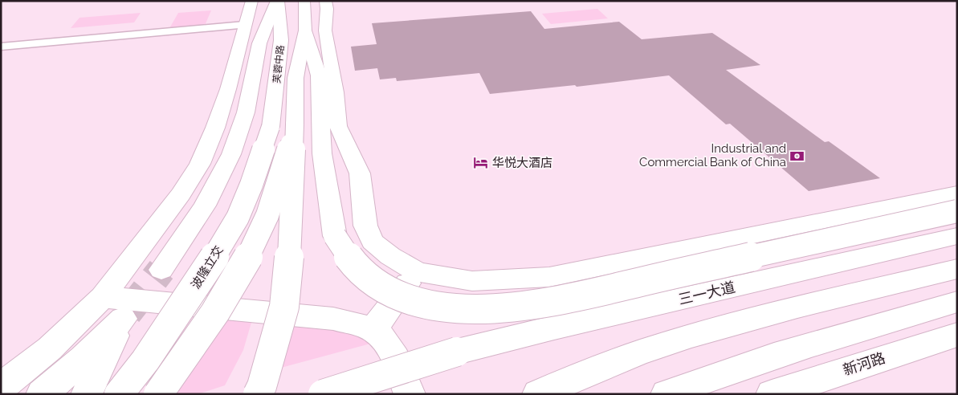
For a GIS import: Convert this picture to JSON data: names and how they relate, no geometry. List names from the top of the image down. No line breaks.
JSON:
{"streets":{"main road":["芙蓉中路","波隆立交","三一大道","新河路"]},"crossings":[["芙蓉中路","波隆立交"]],"places":{"bank":["Industrial and Commercial Bank of China"],"hotel":["华悦大酒店"]}}
